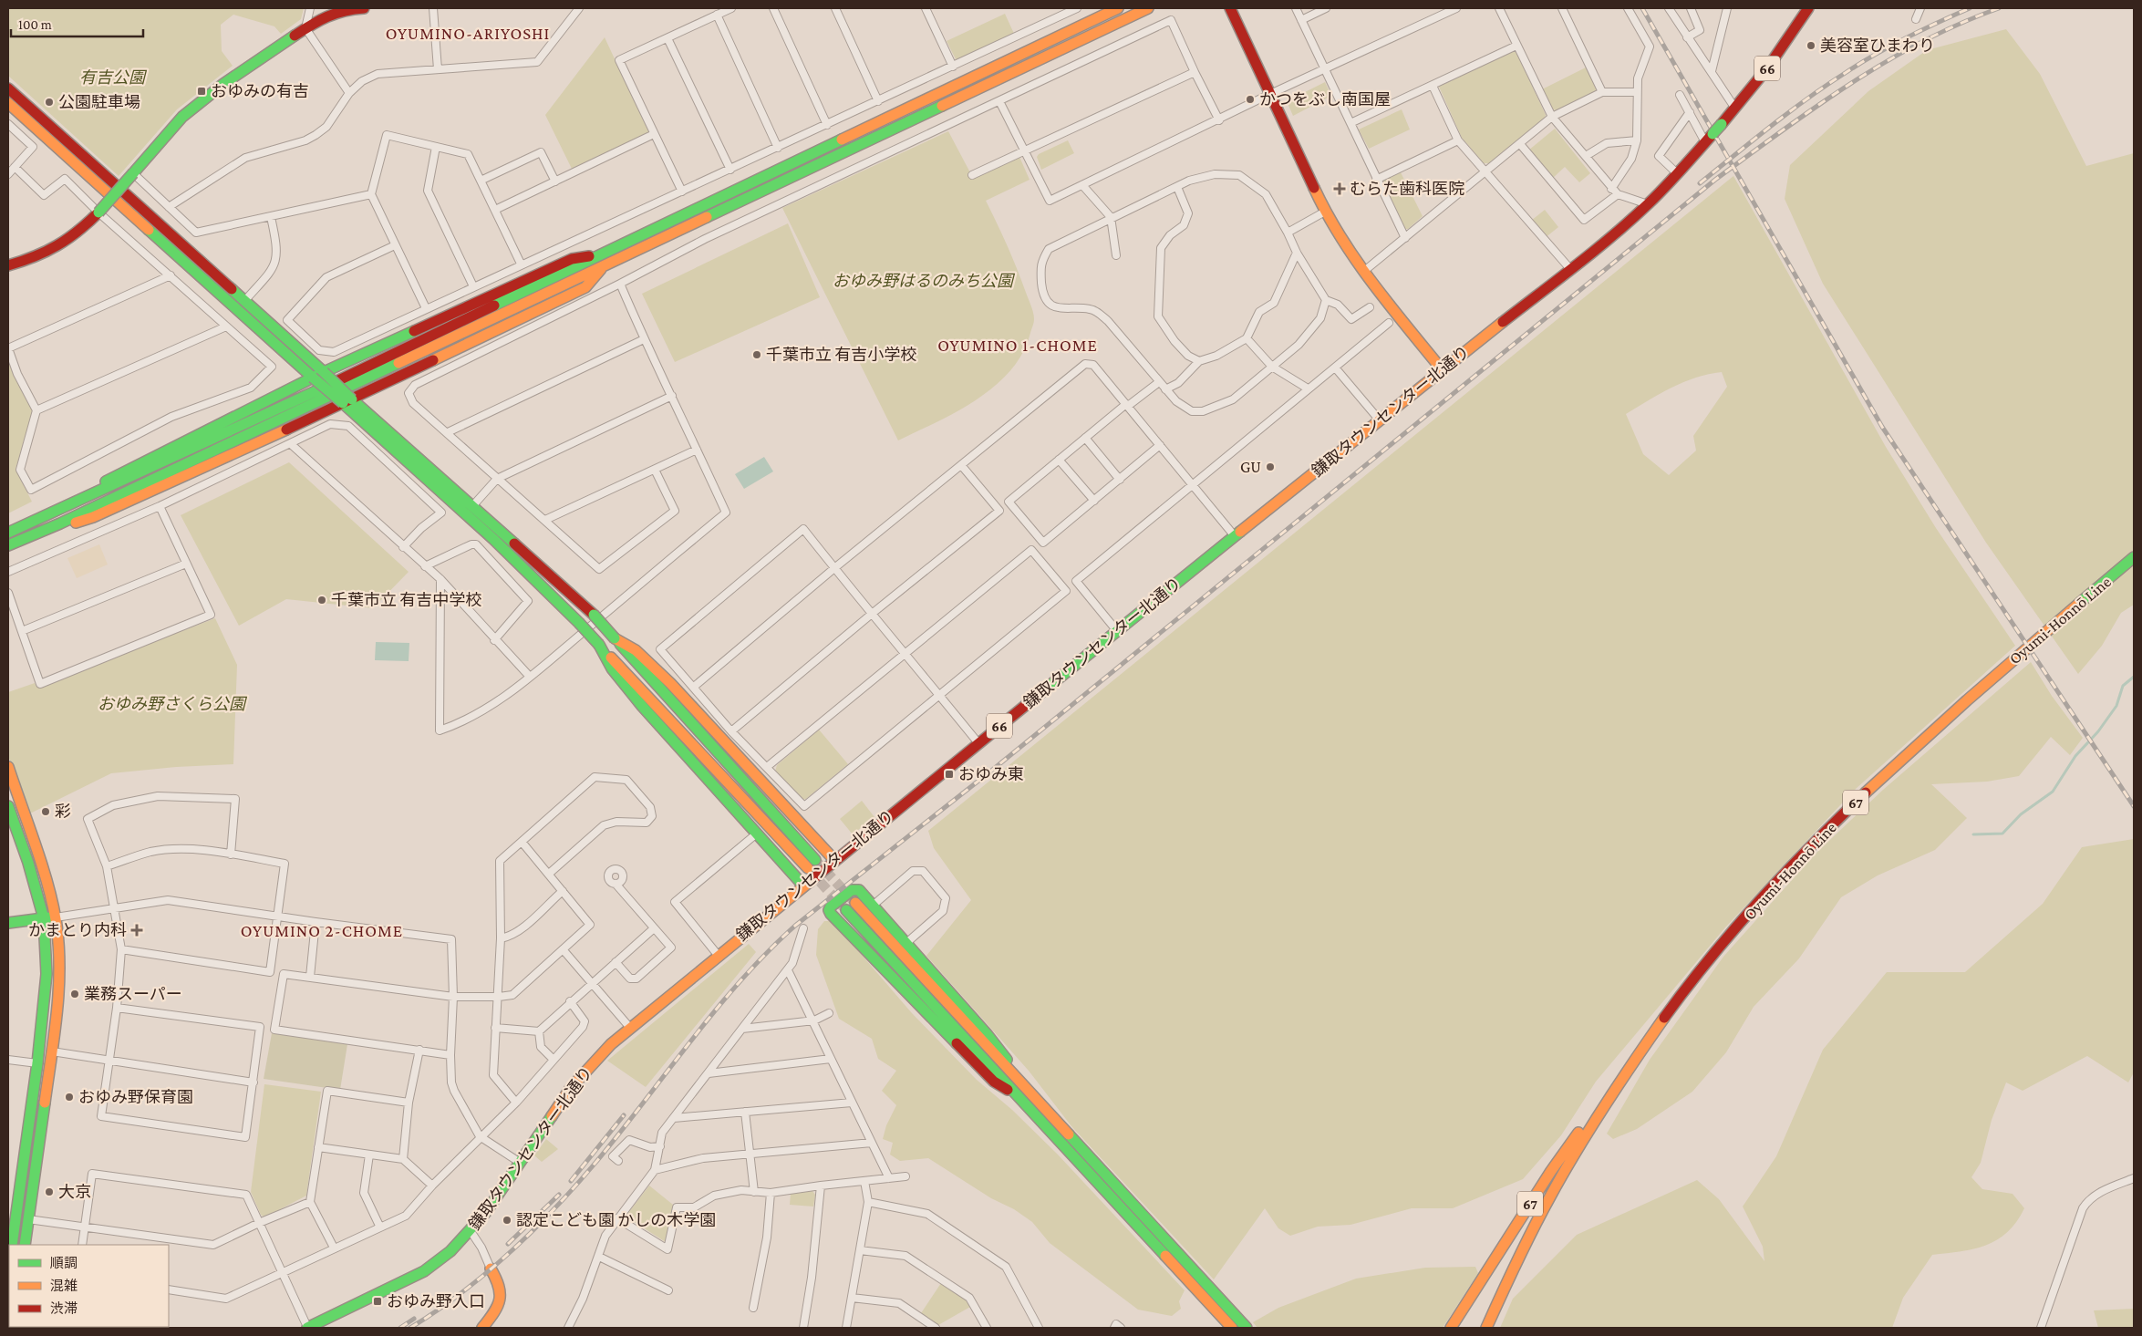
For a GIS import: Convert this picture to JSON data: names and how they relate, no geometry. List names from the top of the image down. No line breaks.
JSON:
{"streets":{"street":["66","鎌取タウンセンター北通り","Oyumi-Honnō Line","67"]},"districts":["OYUMINO-ARIYOSHI","OYUMINO 1-CHOME","OYUMINO 2-CHOME"],"parks":["有吉公園","おゆみ野はるのみち公園","おゆみ野さくら公園"],"places":{"other":["美容室ひまわり","かつをぶし南国屋","公園駐車場","千葉市立 有吉小学校","GU","千葉市立 有吉中学校","彩","業務スーパー","おゆみ野保育園","大京","認定こども園 かしの木学園"],"transit":["おゆみの有吉","おゆみ東","おゆみ野入口"],"health":["むらた歯科医院","かまとり内科"]},"legend":["順調","混雑","渋滞"],"scale_bar":"100 m"}
